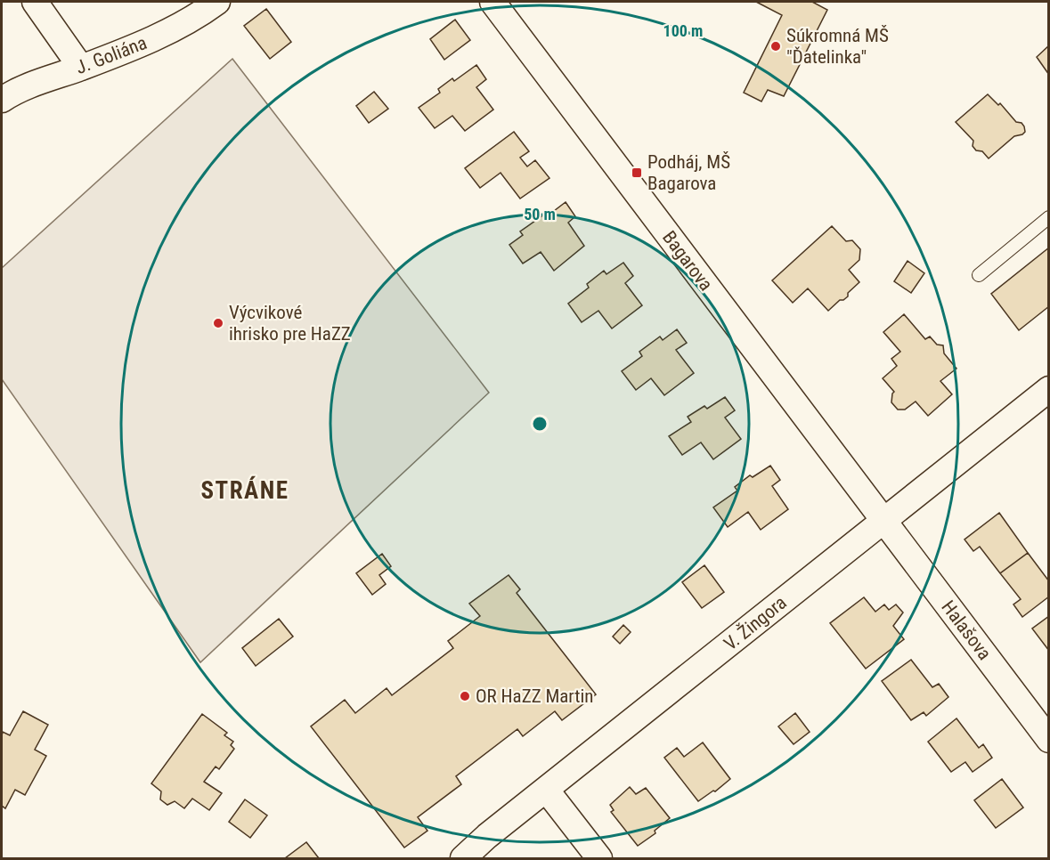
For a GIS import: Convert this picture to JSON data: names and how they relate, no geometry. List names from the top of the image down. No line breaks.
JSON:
{"streets":{"street":["J. Goliána","Bagarova","V. Žingora","Halašova"]},"crossings":[["Bagarova","V. Žingora"],["Bagarova","Halašova"],["V. Žingora","Halašova"]],"districts":["STRÁNE"],"places":{"other":["Súkromná MŠ \"Ďatelinka\"","Výcvikové ihrisko pre HaZZ","OR HaZZ Martin"],"transit":["Podháj, MŠ Bagarova"]},"rings":["100 m","50 m"]}
